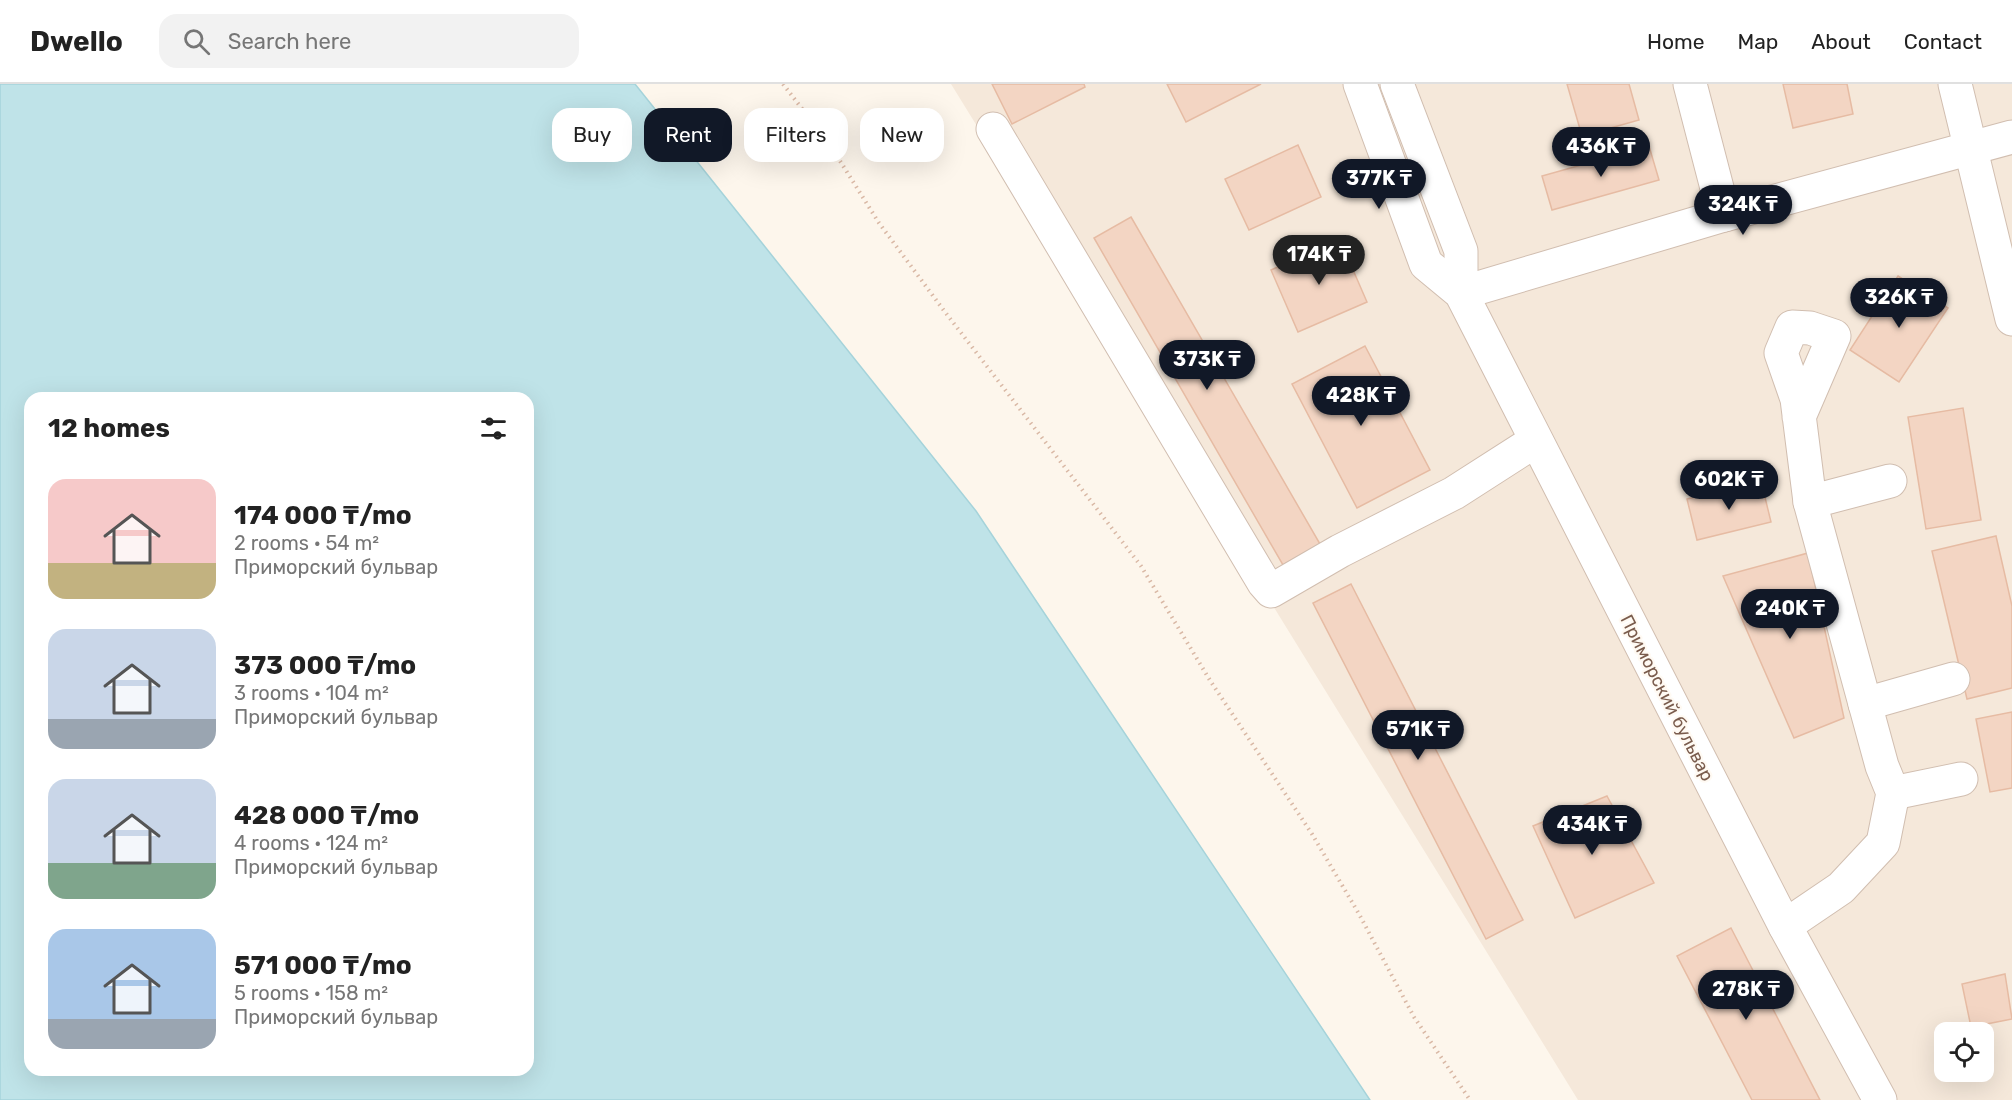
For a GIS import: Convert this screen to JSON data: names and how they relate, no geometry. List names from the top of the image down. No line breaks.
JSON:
{"streets":{"street":["Приморский бульвар"]},"page":{"header":"Dwello","search":"Search here","nav":["Home","Map","About","Contact"],"chip":["Buy","Rent","Filters","New"],"price":["436K ₸","377K ₸","324K ₸","174K ₸","326K ₸","373K ₸","428K ₸","602K ₸","240K ₸","571K ₸","434K ₸","278K ₸"],"heading":"12 homes","list":[{"name":"174 000 ₸/mo","note":"2 rooms · 54 m² · Приморский бульвар"},{"name":"373 000 ₸/mo","note":"3 rooms · 104 m² · Приморский бульвар"},{"name":"428 000 ₸/mo","note":"4 rooms · 124 m² · Приморский бульвар"},{"name":"571 000 ₸/mo","note":"5 rooms · 158 m² · Приморский бульвар"}]}}
